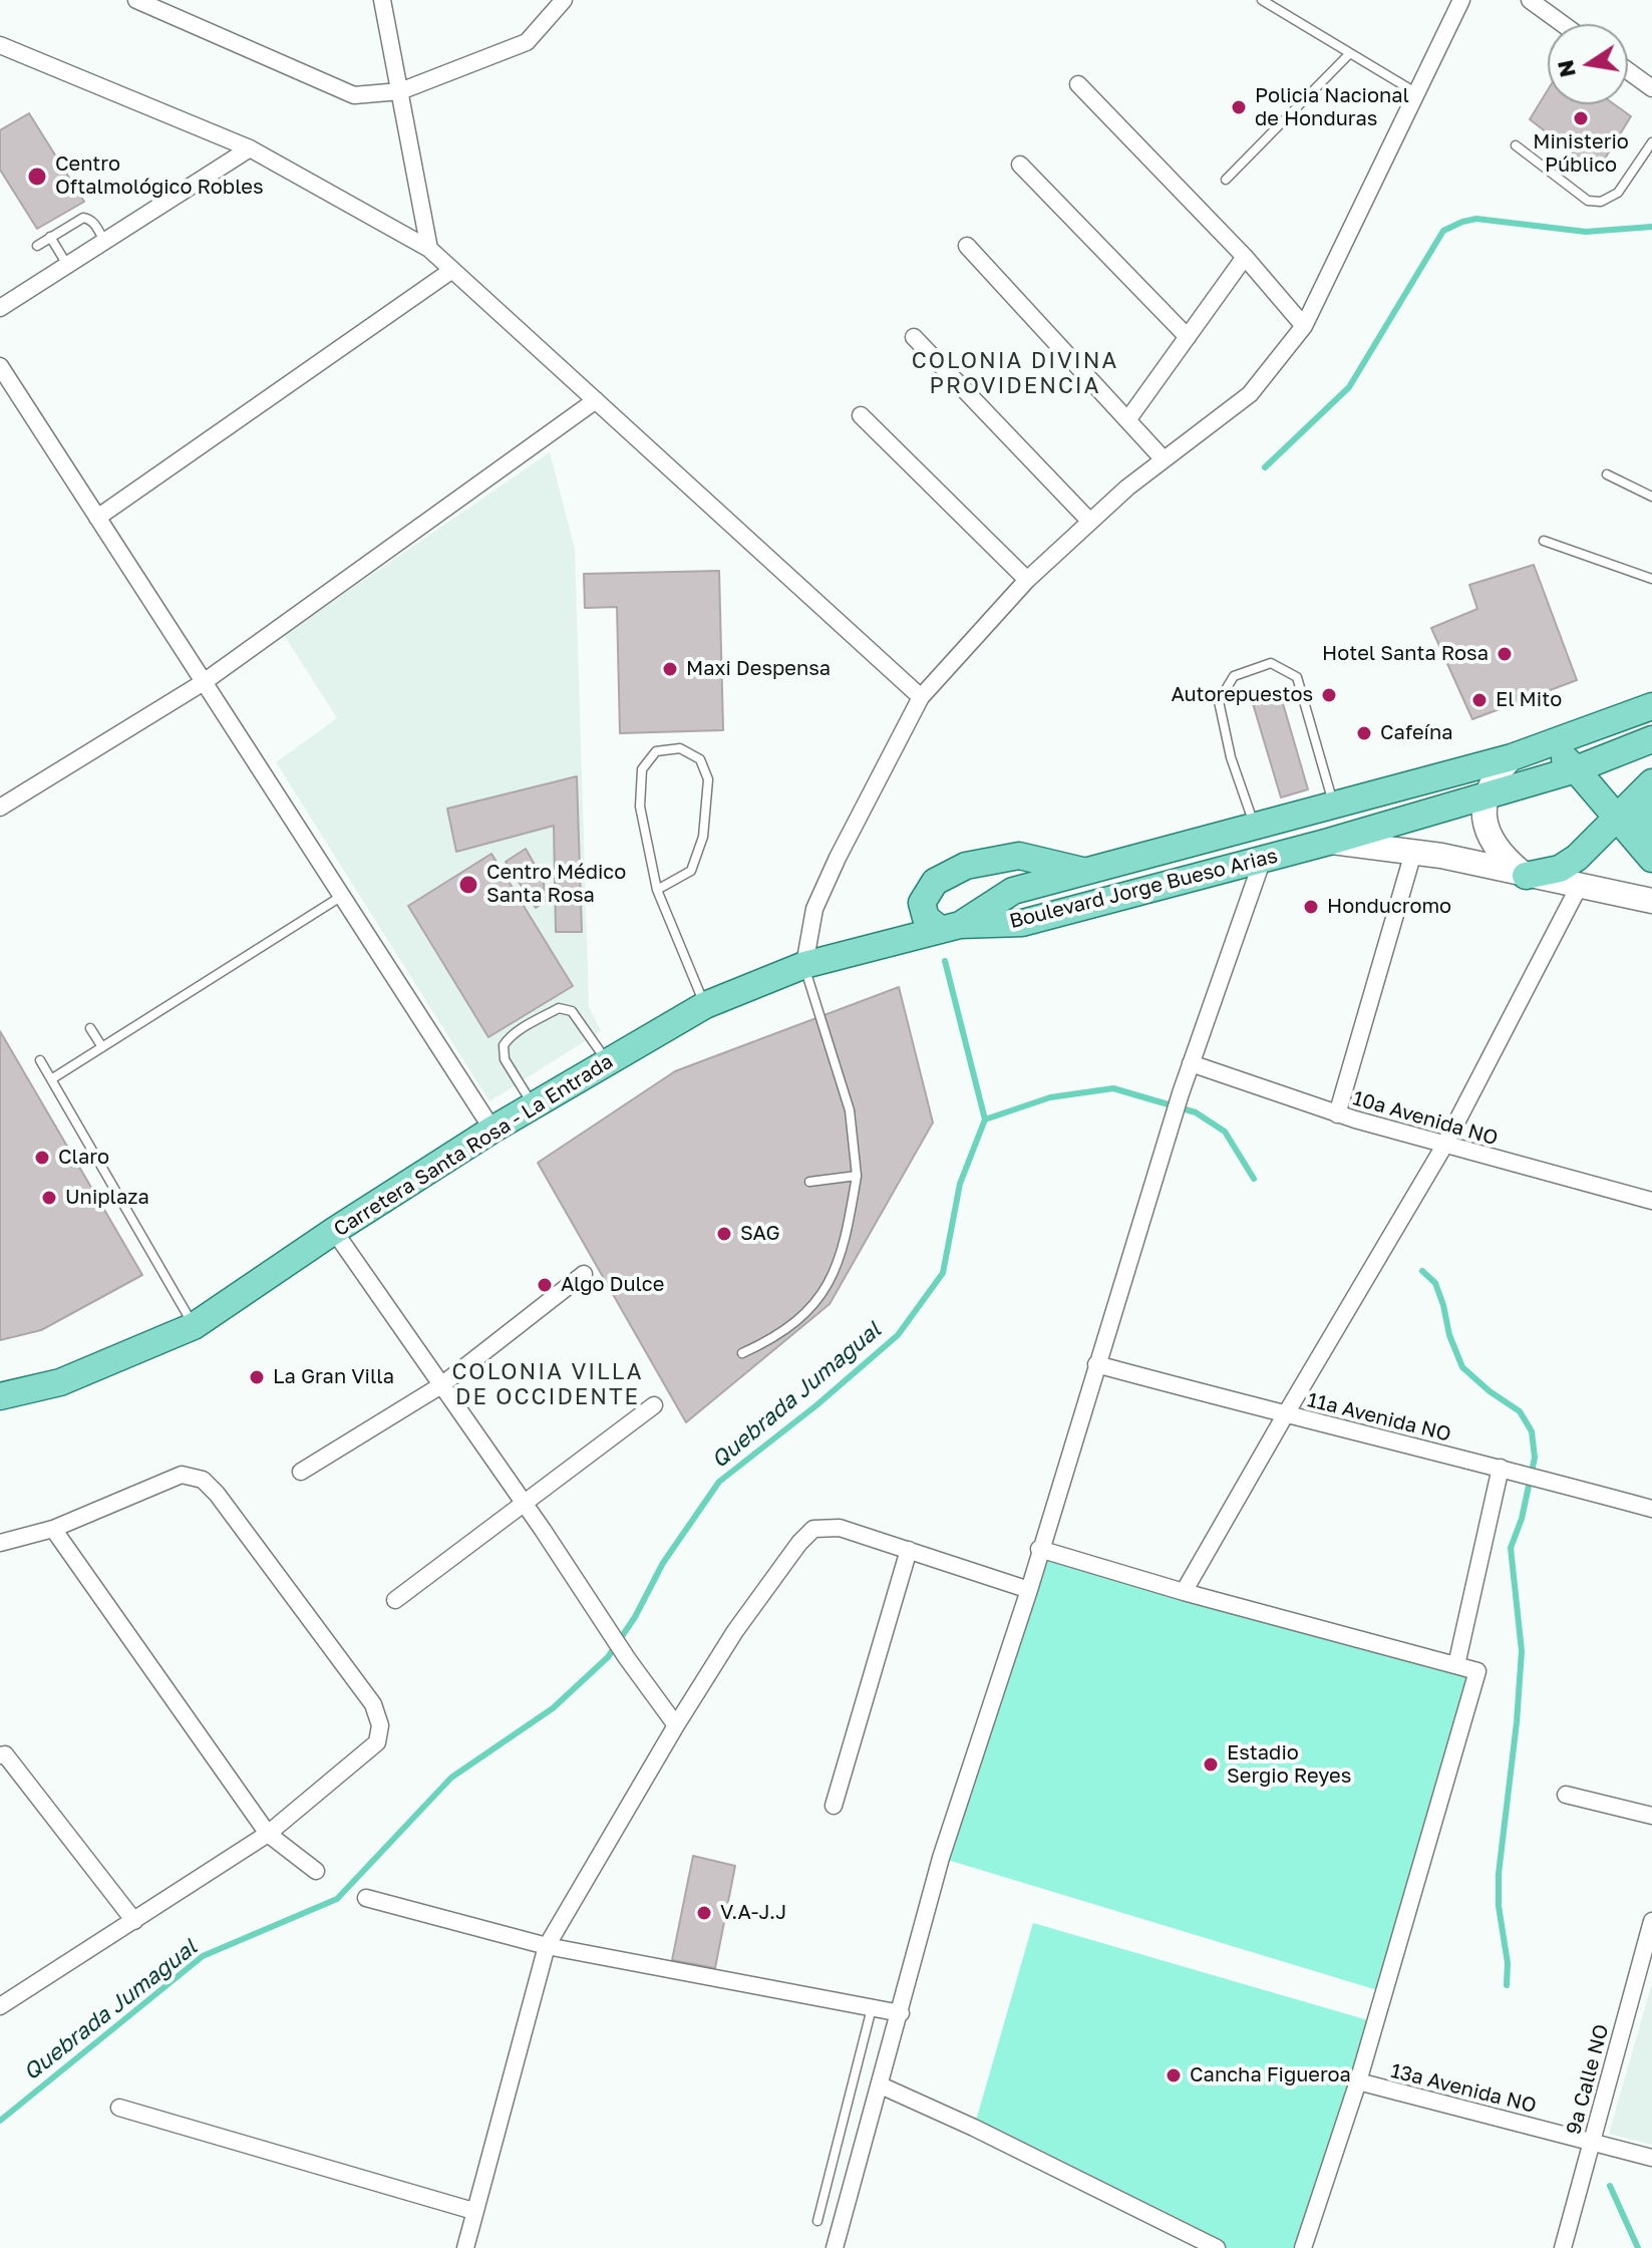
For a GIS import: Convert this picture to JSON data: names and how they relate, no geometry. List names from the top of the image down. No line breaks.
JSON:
{"streets":{"main road":["Boulevard Jorge Bueso Arias","Carretera Santa Rosa - La Entrada"],"street":["10a Avenida NO","11a Avenida NO","9a Calle NO","13a Avenida NO"]},"crossings":[["Boulevard Jorge Bueso Arias","Carretera Santa Rosa - La Entrada"],["9a Calle NO","13a Avenida NO"]],"districts":["COLONIA DIVINA PROVIDENCIA","COLONIA VILLA DE OCCIDENTE"],"water":["Quebrada Jumagual"],"places":["Policia Nacional de Honduras","Ministerio Público","Centro Oftalmológico Robles","Hotel Santa Rosa","Maxi Despensa","Autorepuestos","El Mito","Cafeína","Centro Médico Santa Rosa","Honducromo","Claro","Uniplaza","SAG","Algo Dulce","La Gran Villa","Estadio Sergio Reyes","V.A-J.J","Cancha Figueroa"],"north":"left"}
